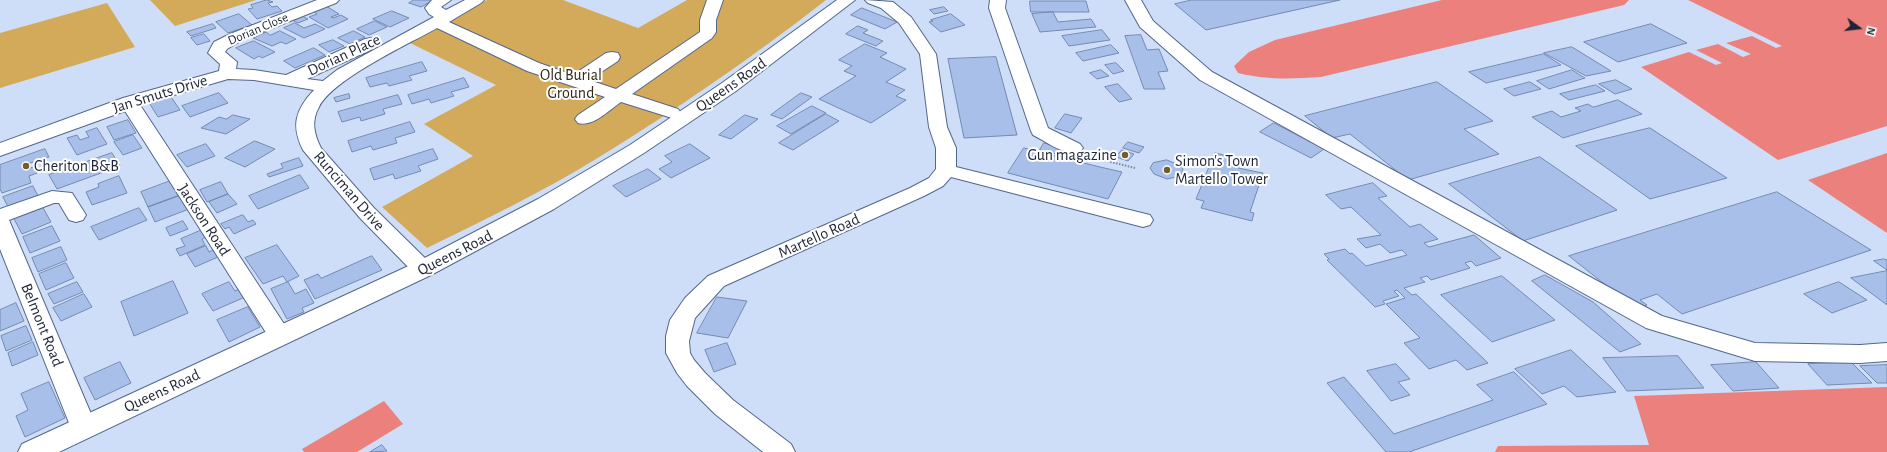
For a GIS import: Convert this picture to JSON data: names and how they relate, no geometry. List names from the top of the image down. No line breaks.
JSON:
{"streets":{"main road":["Queens Road"],"street":["Dorian Close","Dorian Place","Jan Smuts Drive","Runciman Drive","Jackson Road","Martello Road","Belmont Road"]},"crossings":[["Dorian Close","Jan Smuts Drive"],["Dorian Place","Jan Smuts Drive"],["Queens Road","Runciman Drive"],["Queens Road","Jackson Road"],["Queens Road","Belmont Road"],["Jan Smuts Drive","Runciman Drive"],["Jan Smuts Drive","Jackson Road"]],"parks":["Old Burial Ground"],"places":["Gun magazine","Cheriton B&B","Simon's Town Martello Tower"],"north":"right"}
